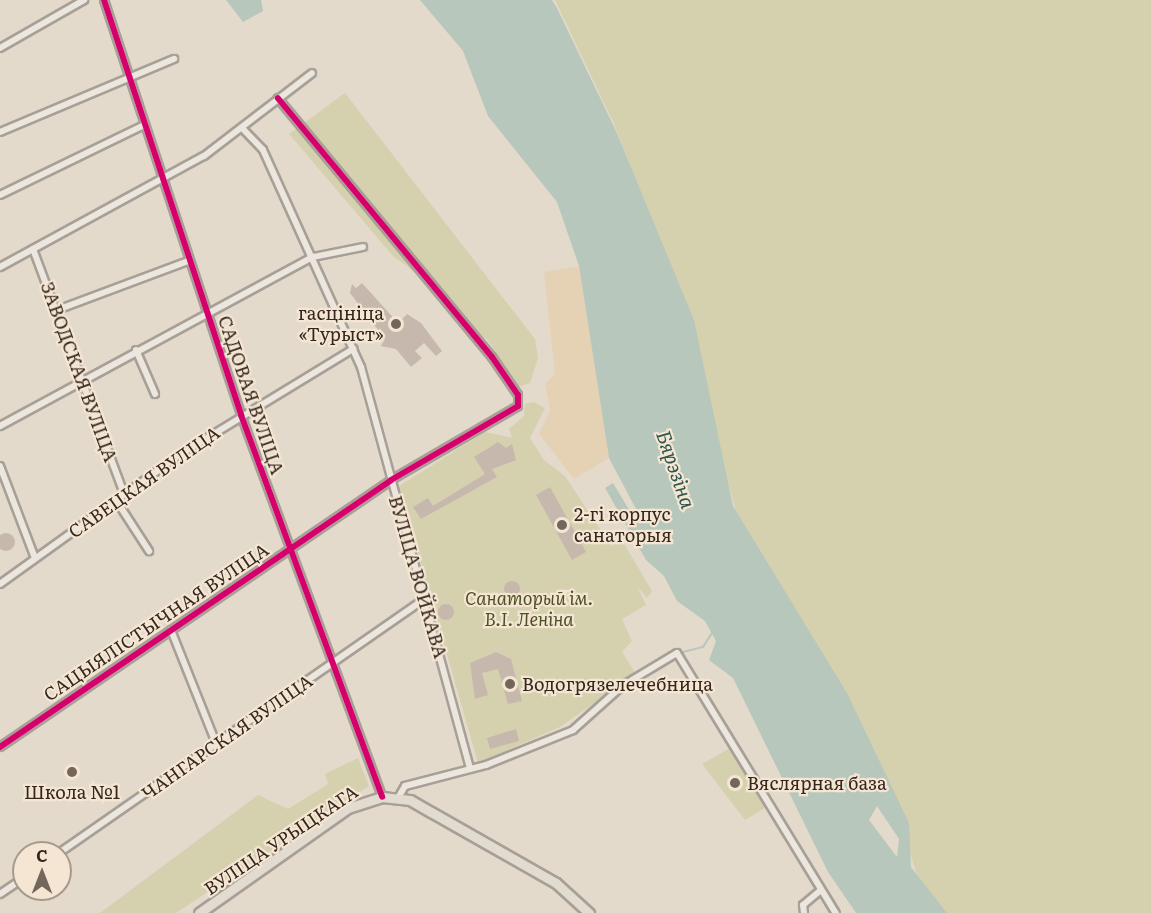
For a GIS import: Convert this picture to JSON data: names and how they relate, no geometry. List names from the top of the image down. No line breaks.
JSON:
{"streets":{"main road":["ВУЛІЦА УРЫЦКАГА"],"street":["ЗАВОДСКАЯ ВУЛІЦА","САДОВАЯ ВУЛІЦА","САВЕЦКАЯ ВУЛІЦА","ВУЛІЦА ВОЙКАВА","САЦЫЯЛІСТЫЧНАЯ ВУЛІЦА","ЧАНГАРСКАЯ ВУЛІЦА"]},"crossings":[["ЗАВОДСКАЯ ВУЛІЦА","САВЕЦКАЯ ВУЛІЦА"],["САДОВАЯ ВУЛІЦА","САВЕЦКАЯ ВУЛІЦА"],["САДОВАЯ ВУЛІЦА","САЦЫЯЛІСТЫЧНАЯ ВУЛІЦА"],["САДОВАЯ ВУЛІЦА","ЧАНГАРСКАЯ ВУЛІЦА"],["САДОВАЯ ВУЛІЦА","ВУЛІЦА УРЫЦКАГА"],["САВЕЦКАЯ ВУЛІЦА","ВУЛІЦА ВОЙКАВА"],["ВУЛІЦА ВОЙКАВА","САЦЫЯЛІСТЫЧНАЯ ВУЛІЦА"],["ВУЛІЦА ВОЙКАВА","ЧАНГАРСКАЯ ВУЛІЦА"]],"water":["Бярэзіна"],"parks":["Санаторый ім. В.І. Леніна"],"places":["гасцініца «Турыст»","2-гі корпус санаторыя","Водогрязелечебница","Школа №1","Вяслярная база"],"north":"top"}
